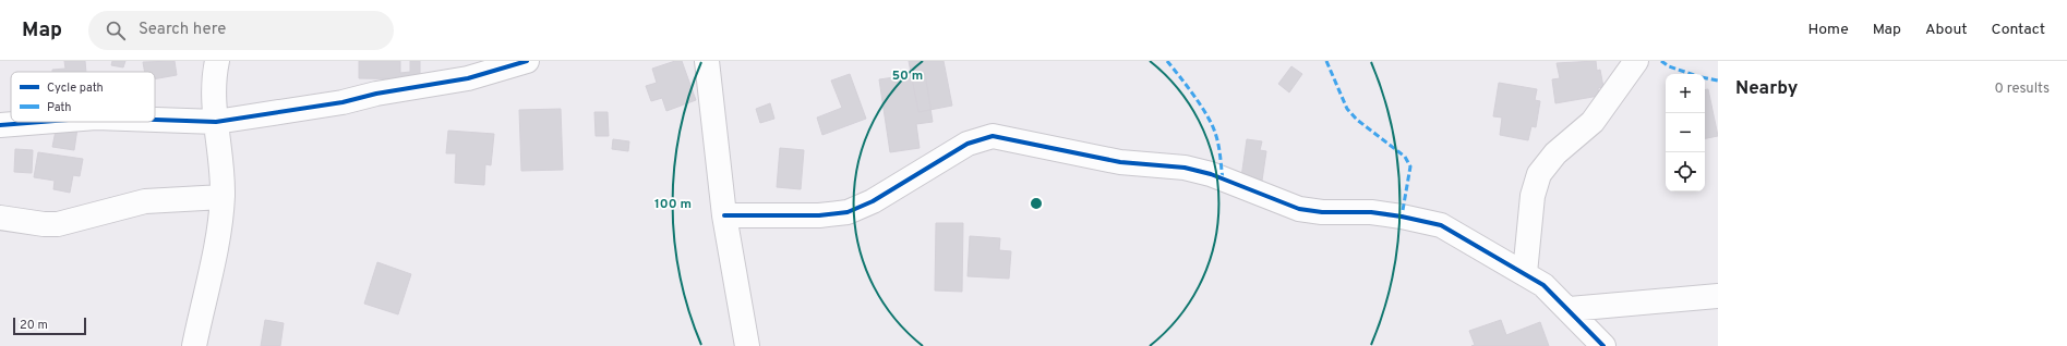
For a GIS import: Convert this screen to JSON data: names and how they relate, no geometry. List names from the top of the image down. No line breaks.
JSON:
{"legend":["Cycle path","Path"],"scale_bar":"20 m","page":{"header":"Map","search":"Search here","nav":["Home","Map","About","Contact"],"heading":["Nearby","0 results"],"map_buttons":["+","−"],"scale":"20 m"},"rings":["50 m","100 m"]}
